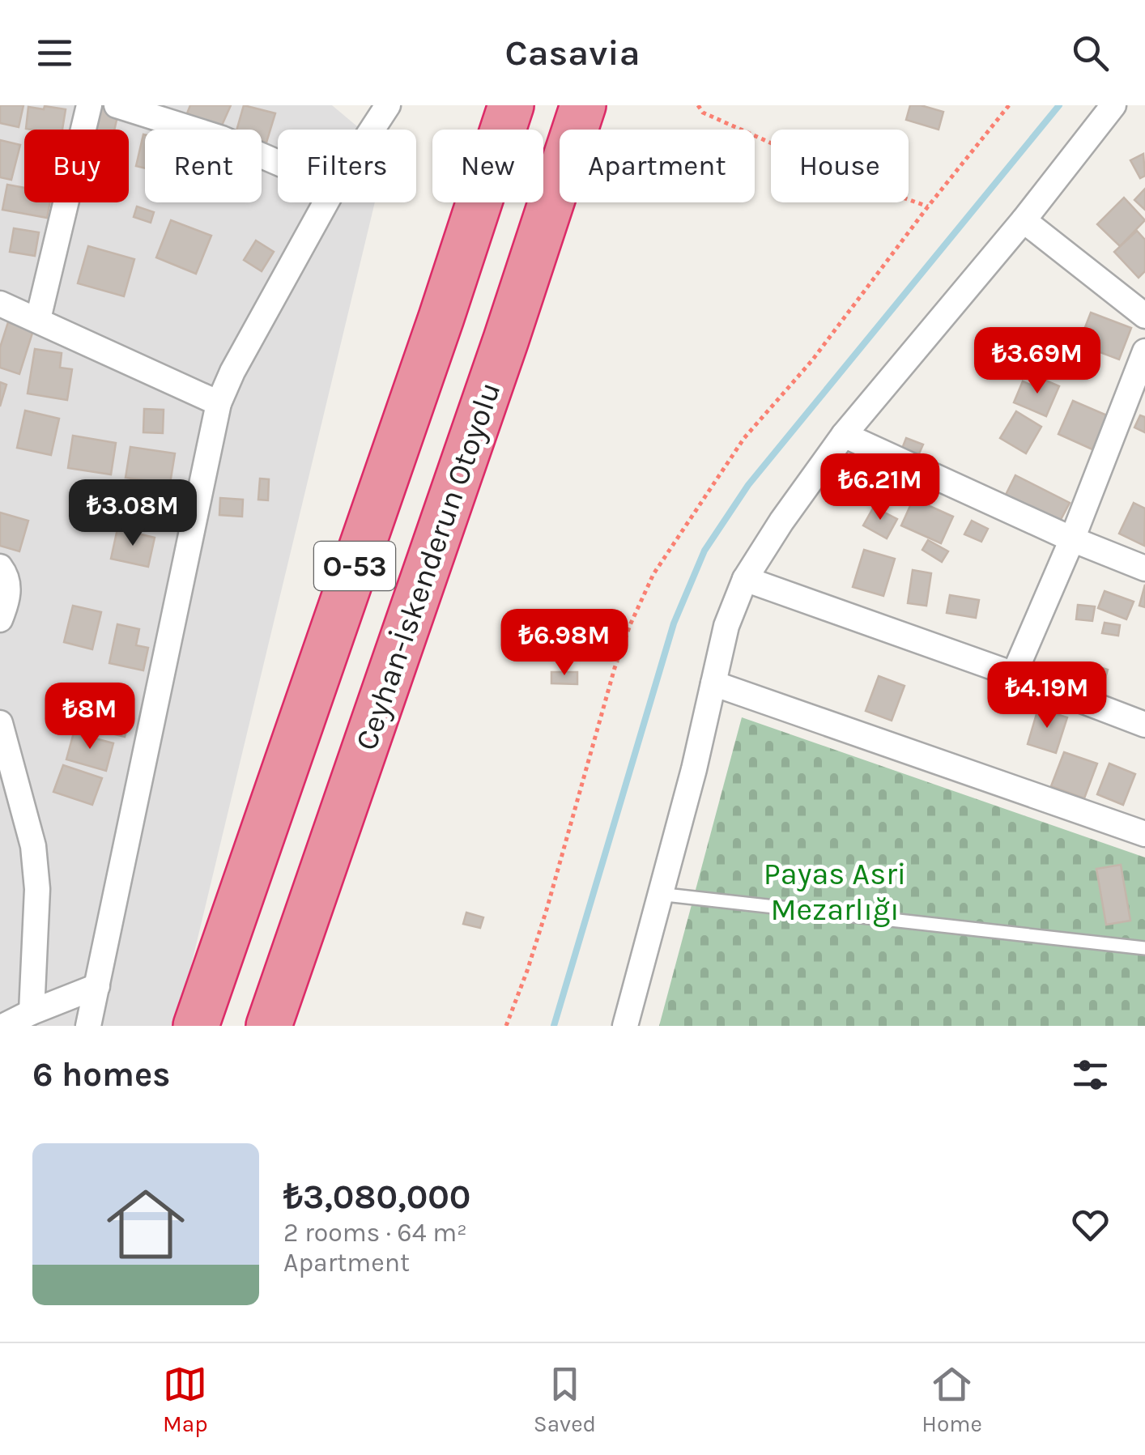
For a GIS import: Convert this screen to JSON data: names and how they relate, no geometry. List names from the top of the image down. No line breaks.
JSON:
{"streets":{"highway":["O-53","Ceyhan-İskenderun Otoyolu"]},"parks":["Payas Asri Mezarlığı"],"page":{"header":"Casavia","chip":["Buy","Rent","Filters","New","Apartment","House"],"price":["₺3.69M","₺6.21M","₺3.08M","₺6.98M","₺4.19M","₺8M"],"heading":"6 homes","list":[{"name":"₺3,080,000","note":"2 rooms · 64 m² · Apartment"}],"tabs":["Map","Saved","Home"]}}
